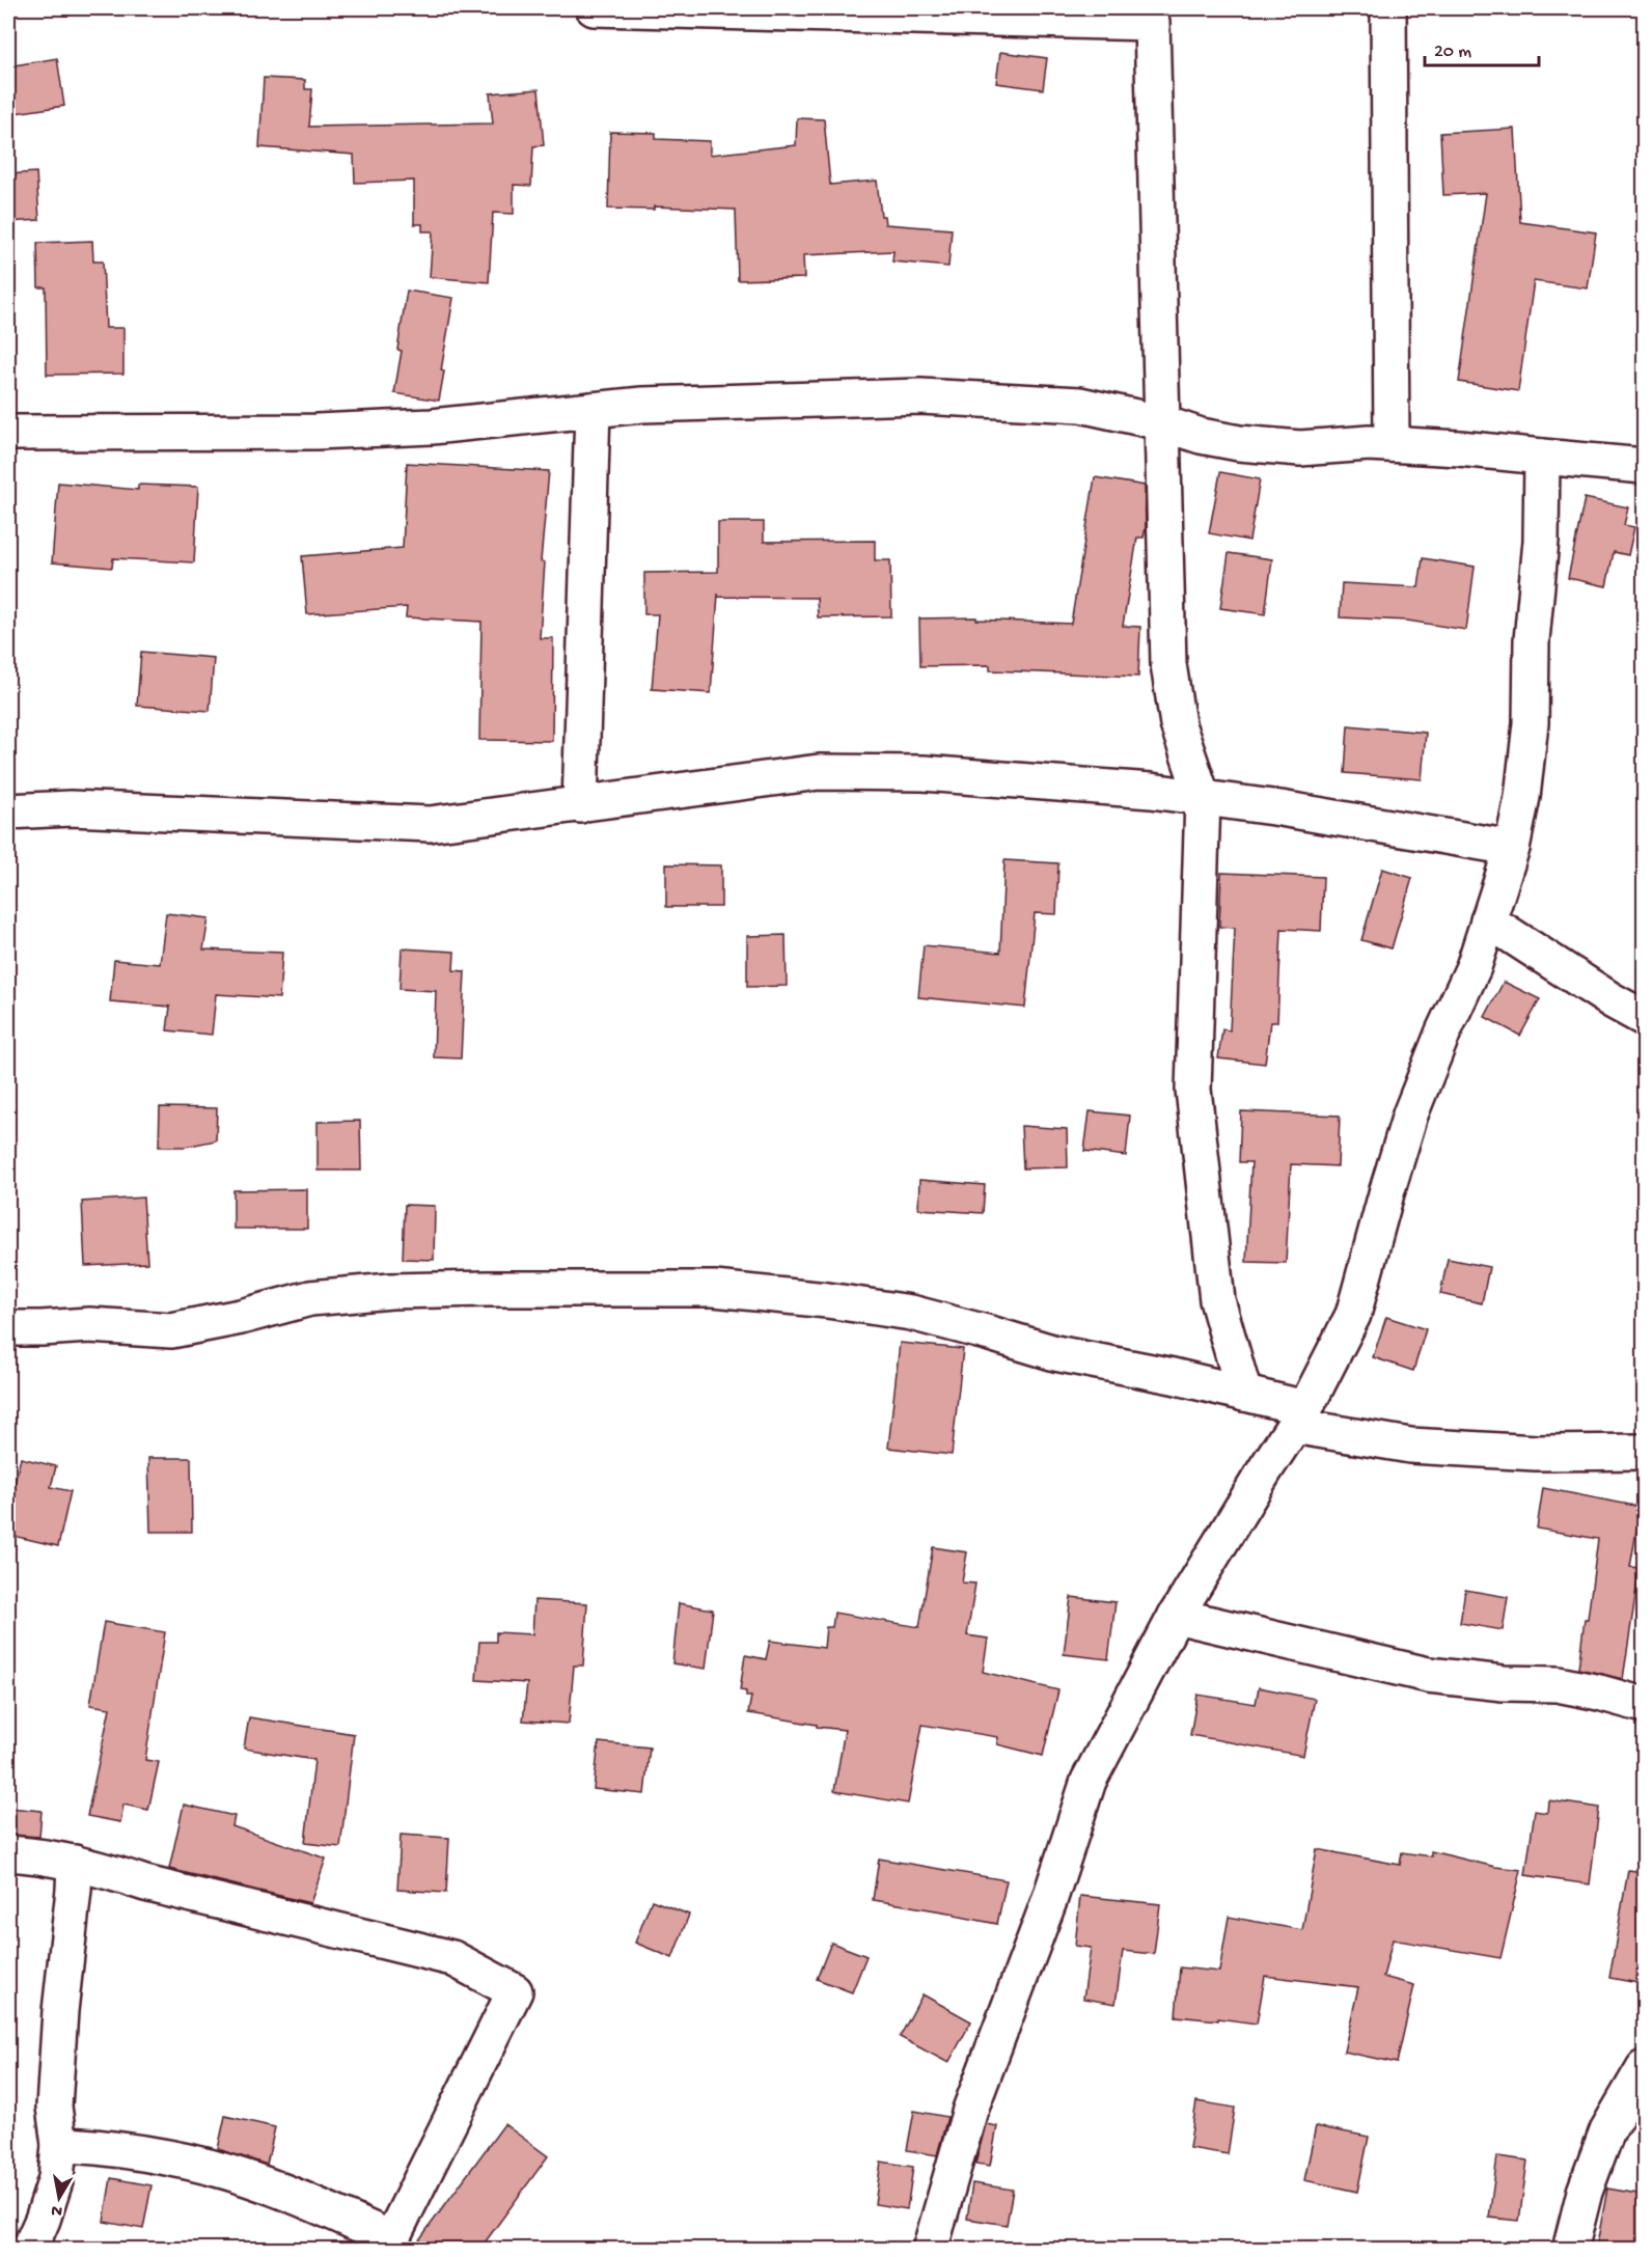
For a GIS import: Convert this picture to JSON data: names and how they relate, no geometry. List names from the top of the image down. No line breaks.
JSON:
{"scale_bar":"20 m","north":"bottom"}
